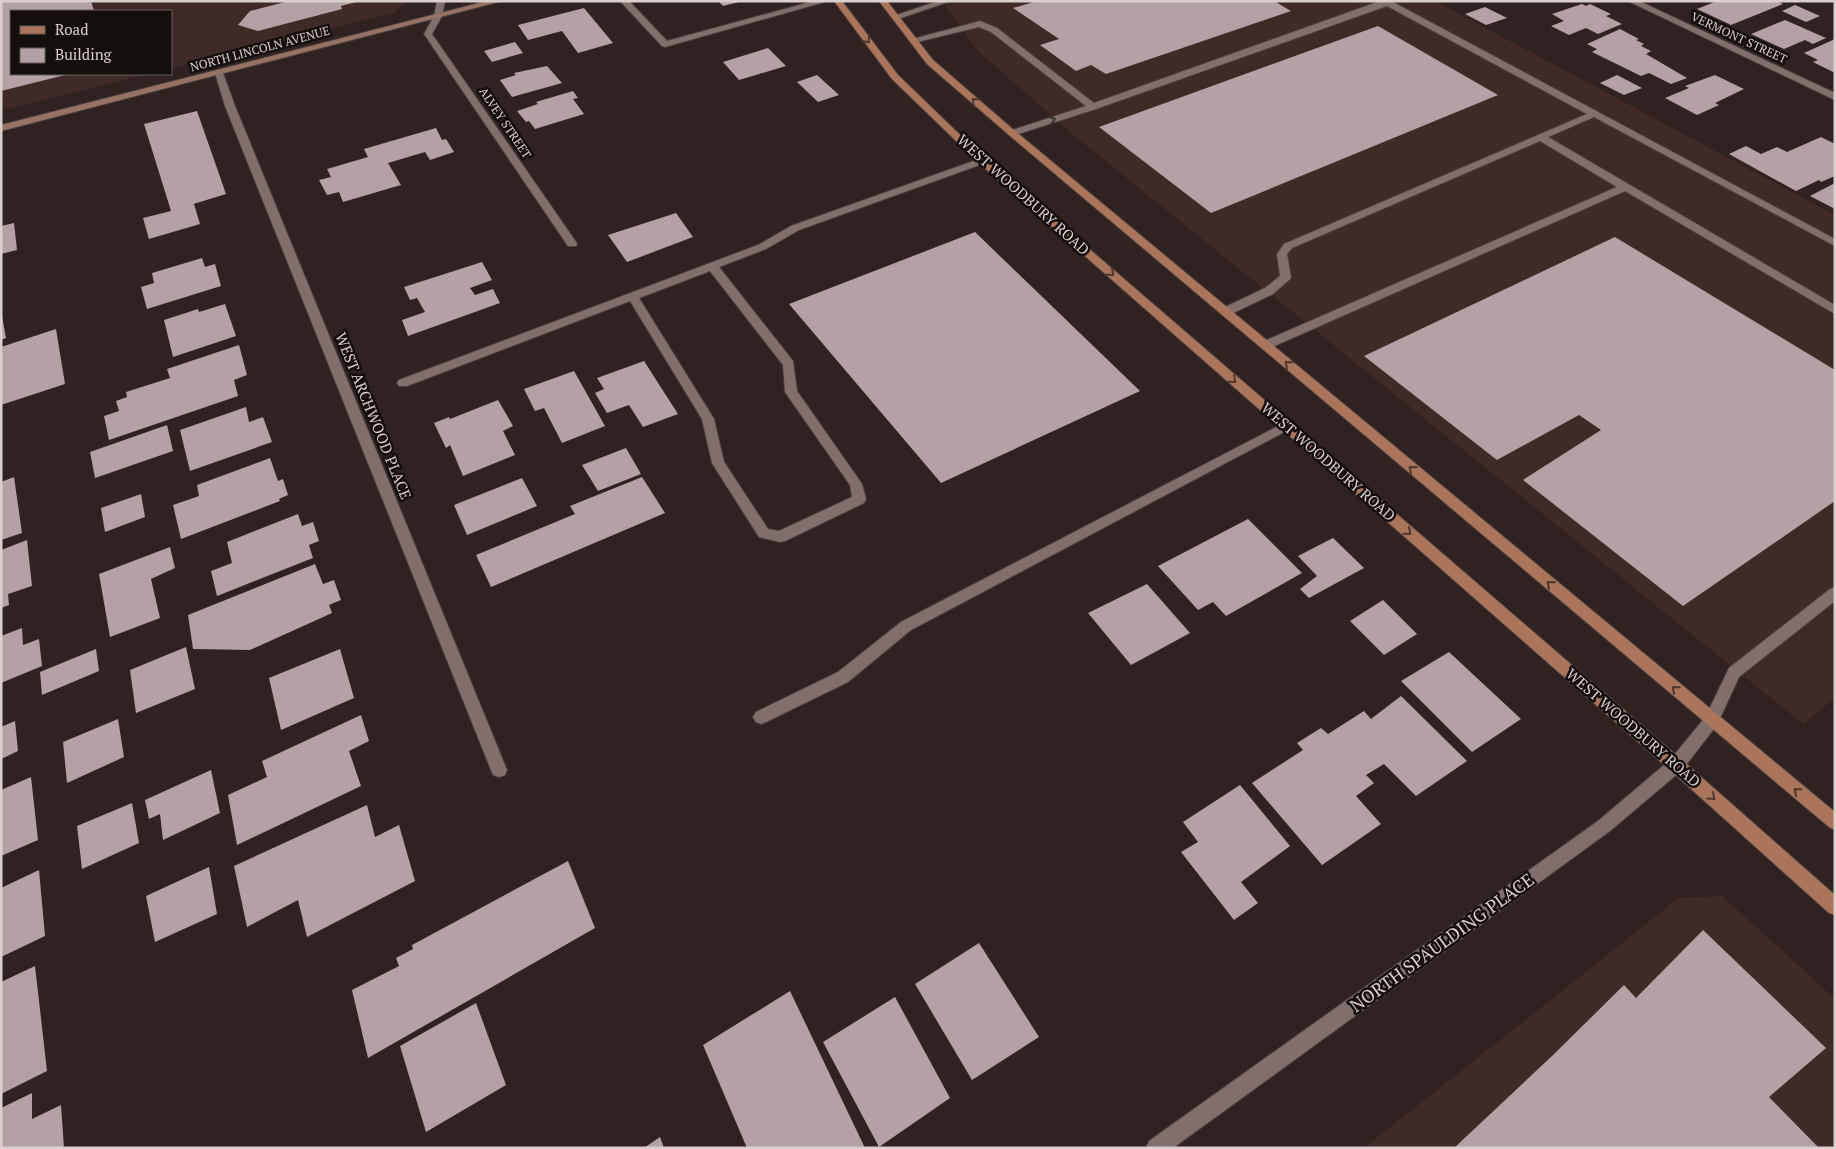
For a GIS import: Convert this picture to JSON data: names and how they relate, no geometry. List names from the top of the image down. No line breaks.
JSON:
{"streets":{"main road":["NORTH LINCOLN AVENUE","WEST WOODBURY ROAD"],"street":["VERMONT STREET","ALVEY STREET","WEST ARCHWOOD PLACE","NORTH SPAULDING PLACE"]},"crossings":[["NORTH LINCOLN AVENUE","ALVEY STREET"],["NORTH LINCOLN AVENUE","WEST ARCHWOOD PLACE"],["WEST WOODBURY ROAD","NORTH SPAULDING PLACE"]],"legend":["Road","Building"]}
